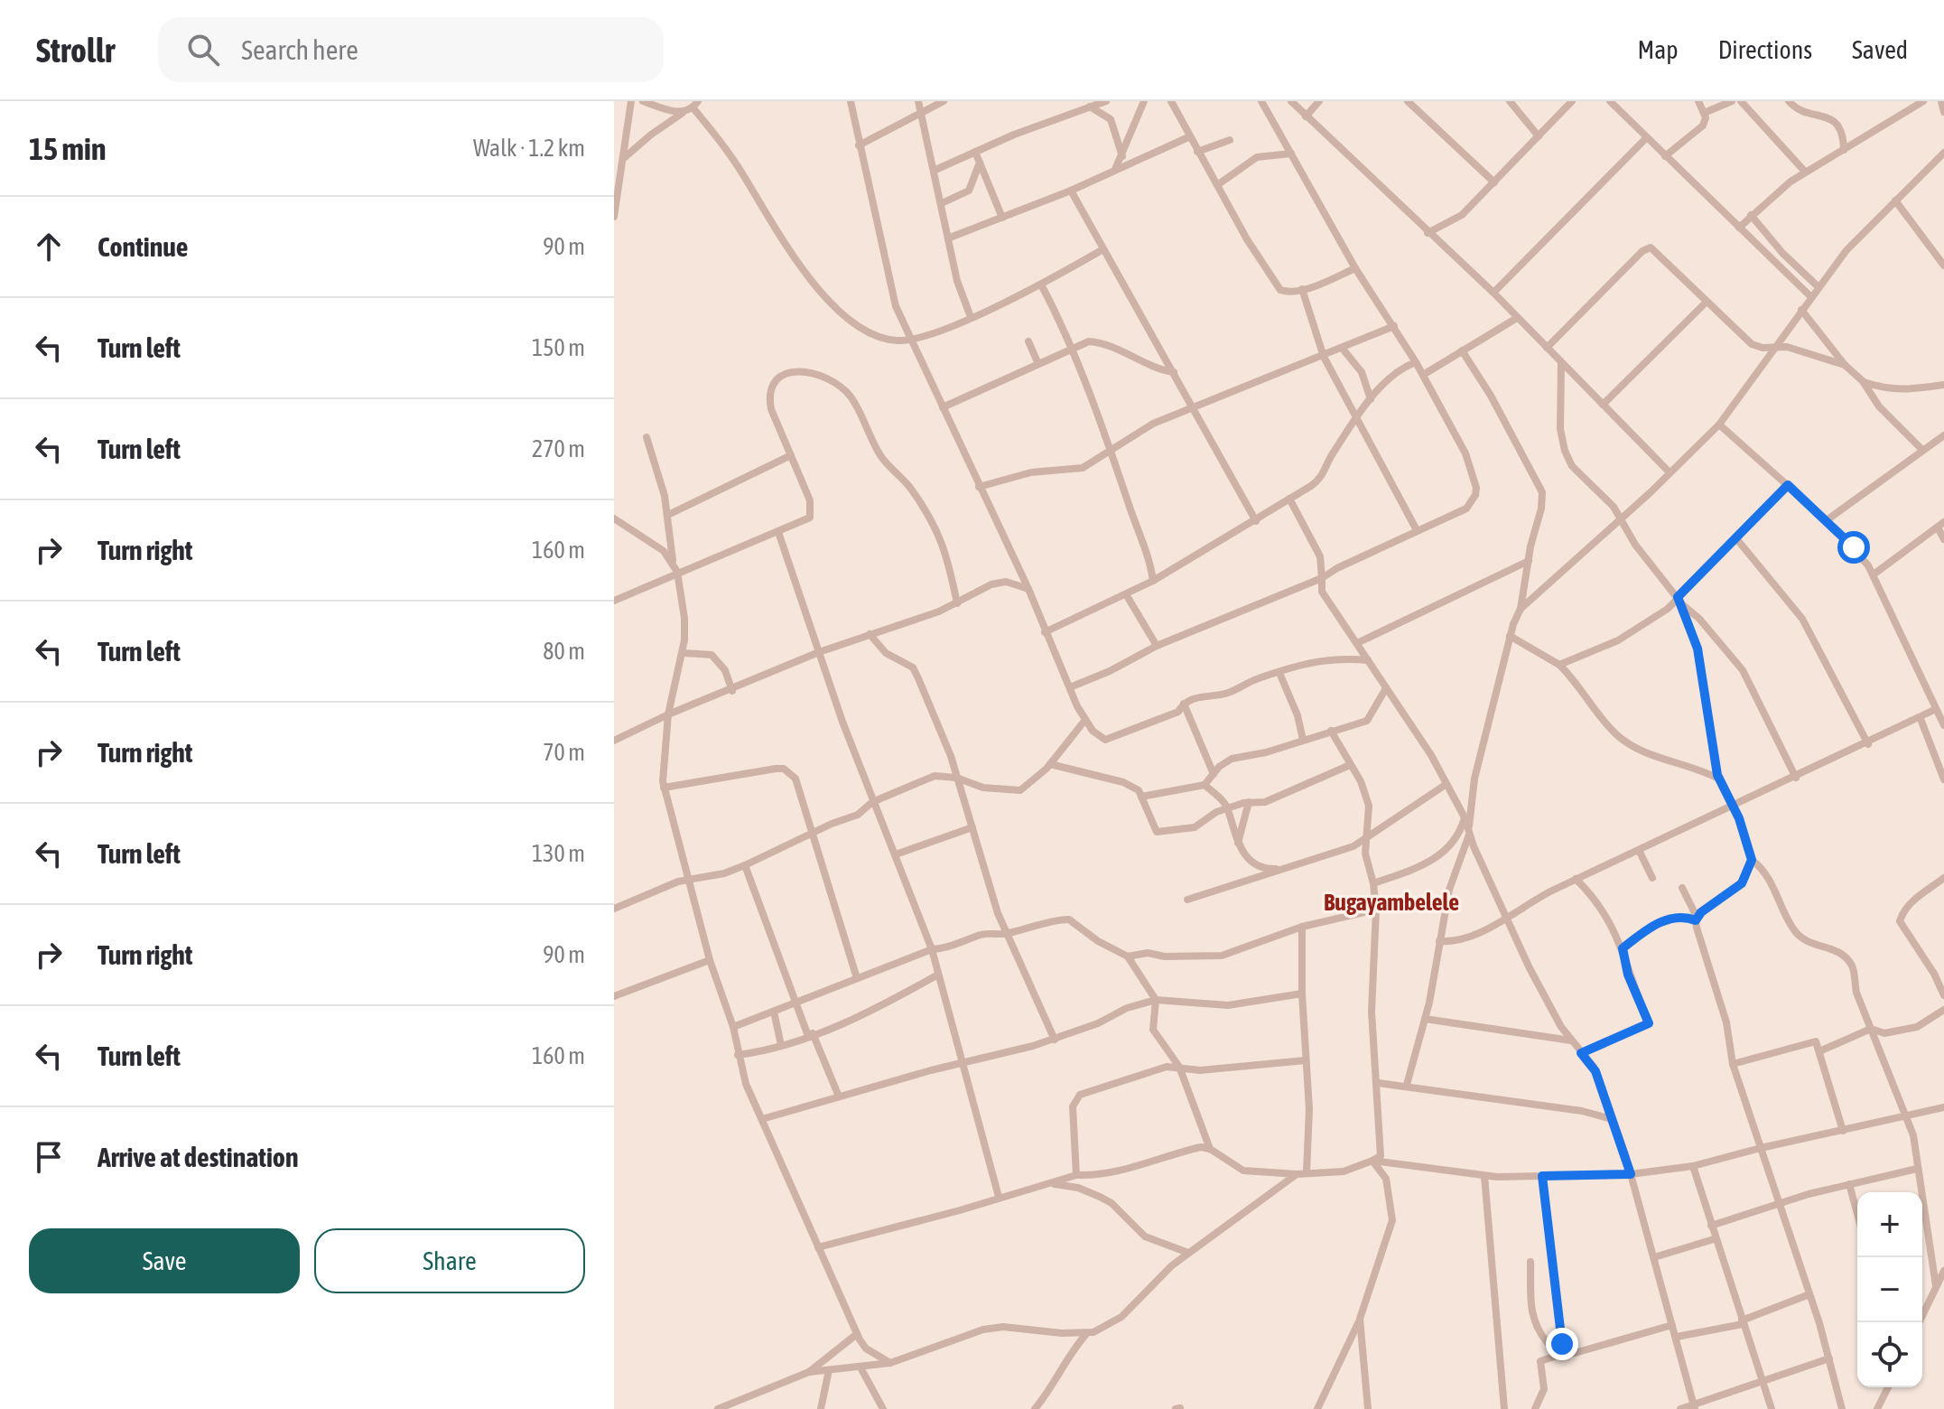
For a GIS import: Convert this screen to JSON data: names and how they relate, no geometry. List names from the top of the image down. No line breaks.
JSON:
{"districts":["Bugayambelele"],"page":{"header":"Strollr","search":"Search here","nav":["Map","Directions","Saved"],"heading":["15 min","Walk · 1.2 km"],"list":[["Continue","90 m"],["Turn left","150 m"],["Turn left","270 m"],["Turn right","160 m"],["Turn left","80 m"],["Turn right","70 m"],["Turn left","130 m"],["Turn right","90 m"],["Turn left","160 m"],"Arrive at destination"],"map_buttons":["+","−"],"buttons":["Save","Share"]}}
